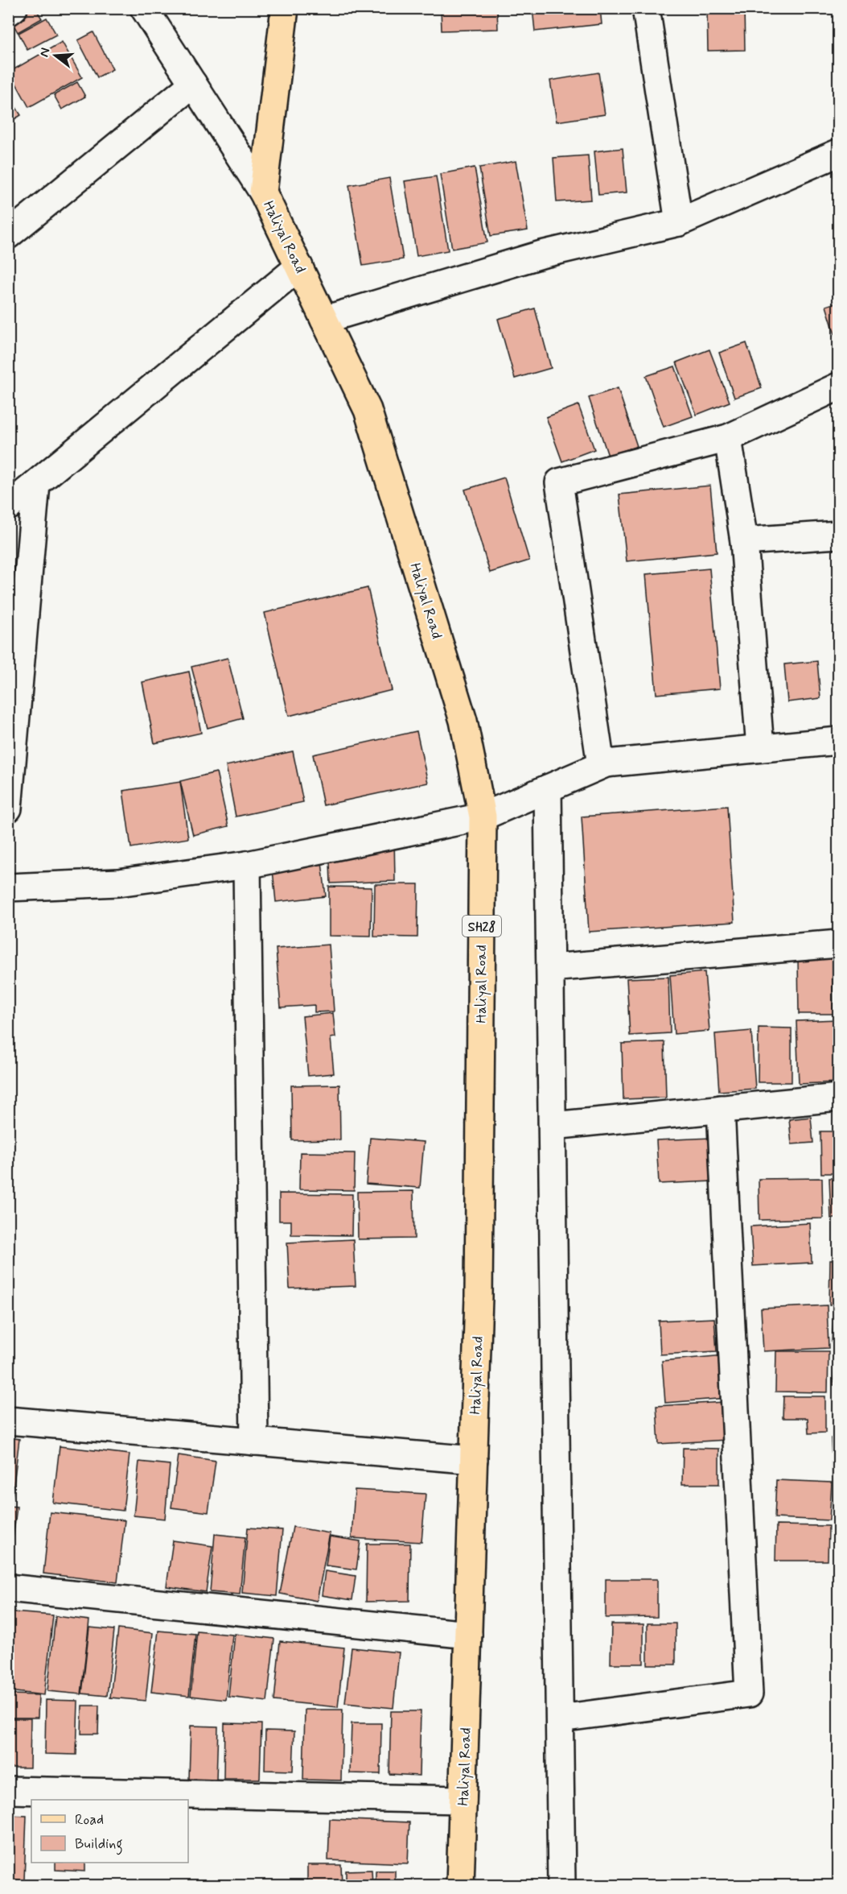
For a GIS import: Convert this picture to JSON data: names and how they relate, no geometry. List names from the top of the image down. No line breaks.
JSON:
{"streets":{"main road":["Haliyal Road","SH28"]},"legend":["Road","Building"],"north":"left"}
